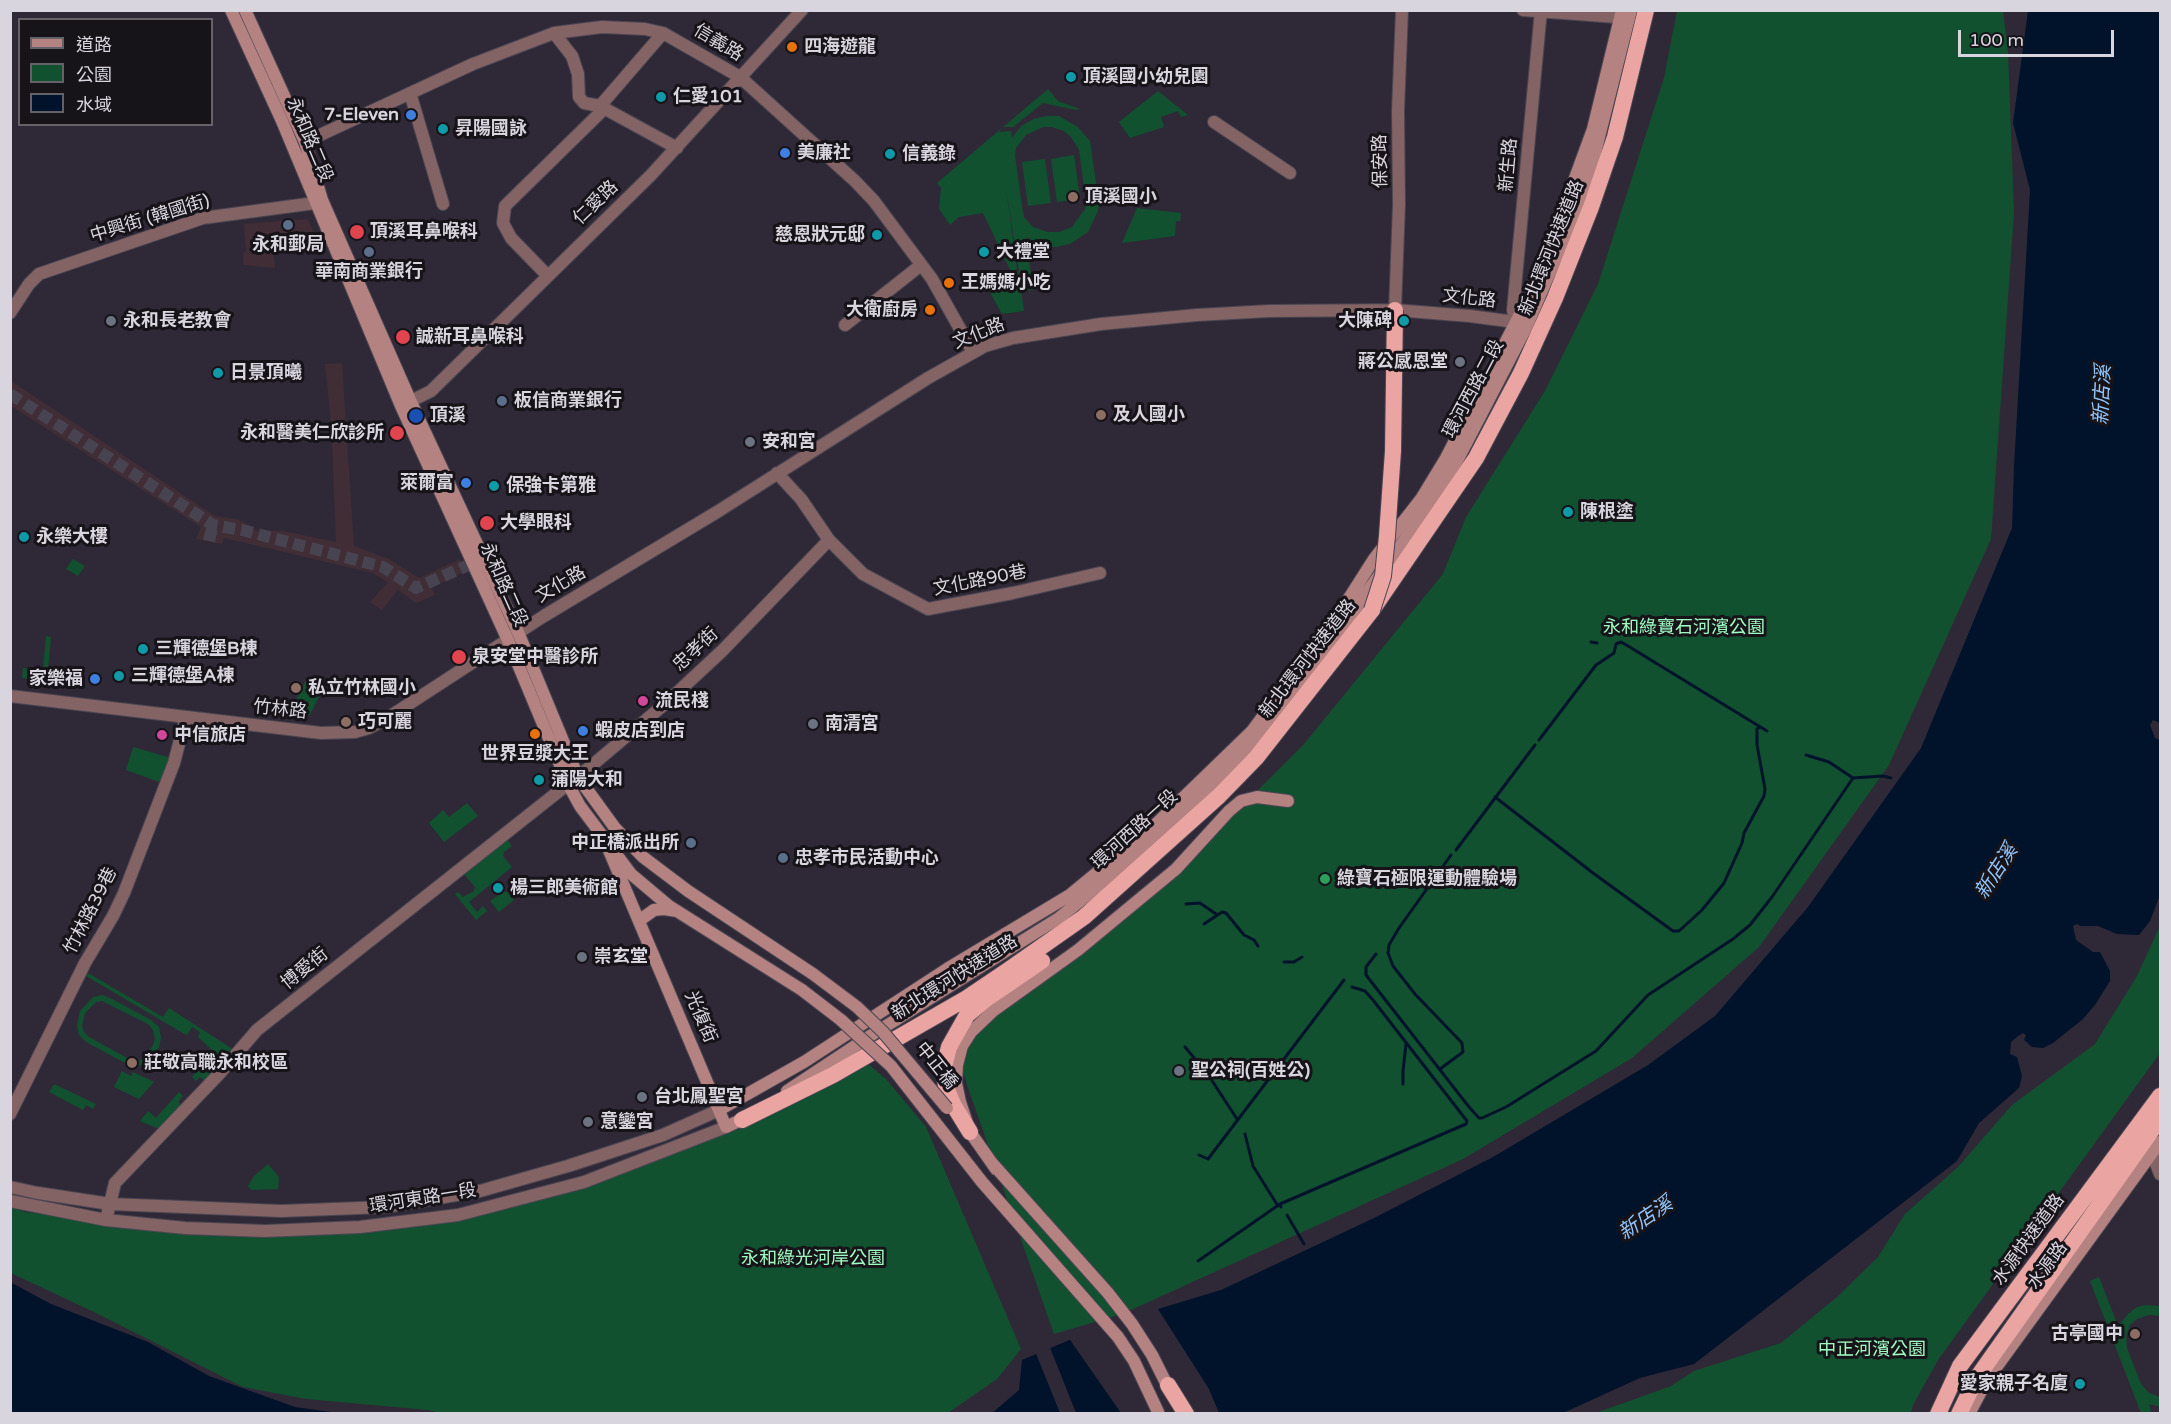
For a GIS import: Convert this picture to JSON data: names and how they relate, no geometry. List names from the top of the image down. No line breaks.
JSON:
{"streets":{"highway":["新北環河快速道路","水源快速道路"],"main road":["永和路二段","環河西路二段","環河西路一段","光復街","中正橋","環河東路一段","水源路"],"street":["信義路","保安路","新生路","仁愛路","中興街 (韓國街)","文化路","文化路90巷","忠孝街","竹林路","竹林路39巷","博愛街"]},"crossings":[["信義路","永和路二段"],["信義路","仁愛路"],["信義路","文化路"],["永和路二段","仁愛路"],["永和路二段","中興街 (韓國街)"],["永和路二段","文化路"],["永和路二段","忠孝街"],["永和路二段","竹林路"],["永和路二段","博愛街"],["永和路二段","光復街"],["永和路二段","中正橋"],["保安路","文化路"],["新生路","文化路"],["新生路","環河西路二段"],["新北環河快速道路","環河東路一段"],["文化路","環河西路二段"],["文化路","文化路90巷"],["文化路","竹林路"],["環河西路二段","環河西路一段"],["文化路90巷","忠孝街"],["忠孝街","博愛街"],["忠孝街","中正橋"],["竹林路","竹林路39巷"],["環河西路一段","環河東路一段"],["博愛街","中正橋"],["博愛街","環河東路一段"],["光復街","中正橋"],["光復街","環河東路一段"]],"water":["新店溪"],"parks":["永和綠寶石河濱公園","永和綠光河岸公園","中正河濱公園"],"places":["四海遊龍","頂溪國小幼兒園","仁愛101","7-Eleven","昇陽國詠","美廉社","信義錄","頂溪國小","永和郵局","頂溪耳鼻喉科","慈恩狀元邸","華南商業銀行","大禮堂","王媽媽小吃","大衛廚房","永和長老教會","大陳碑","誠新耳鼻喉科","蔣公感恩堂","日景頂曦","板信商業銀行","及人國小","頂溪","永和醫美仁欣診所","安和宮","萊爾富","保強卡第雅","陳根塗","大學眼科","永樂大樓","三輝德堡B棟","泉安堂中醫診所","三輝德堡A棟","家樂福","私立竹林國小","流民棧","巧可麗","南清宮","蝦皮店到店","世界豆漿大王","中信旅店","蒲陽大和","中正橋派出所","忠孝市民活動中心","綠寶石極限運動體驗場","楊三郎美術館","崇玄堂","莊敬高職永和校區","聖公祠(百姓公)","台北鳳聖宮","意鑾宮","古亭國中","愛家親子名廈"],"legend":["道路","公園","水域"],"scale_bar":"100 m"}
